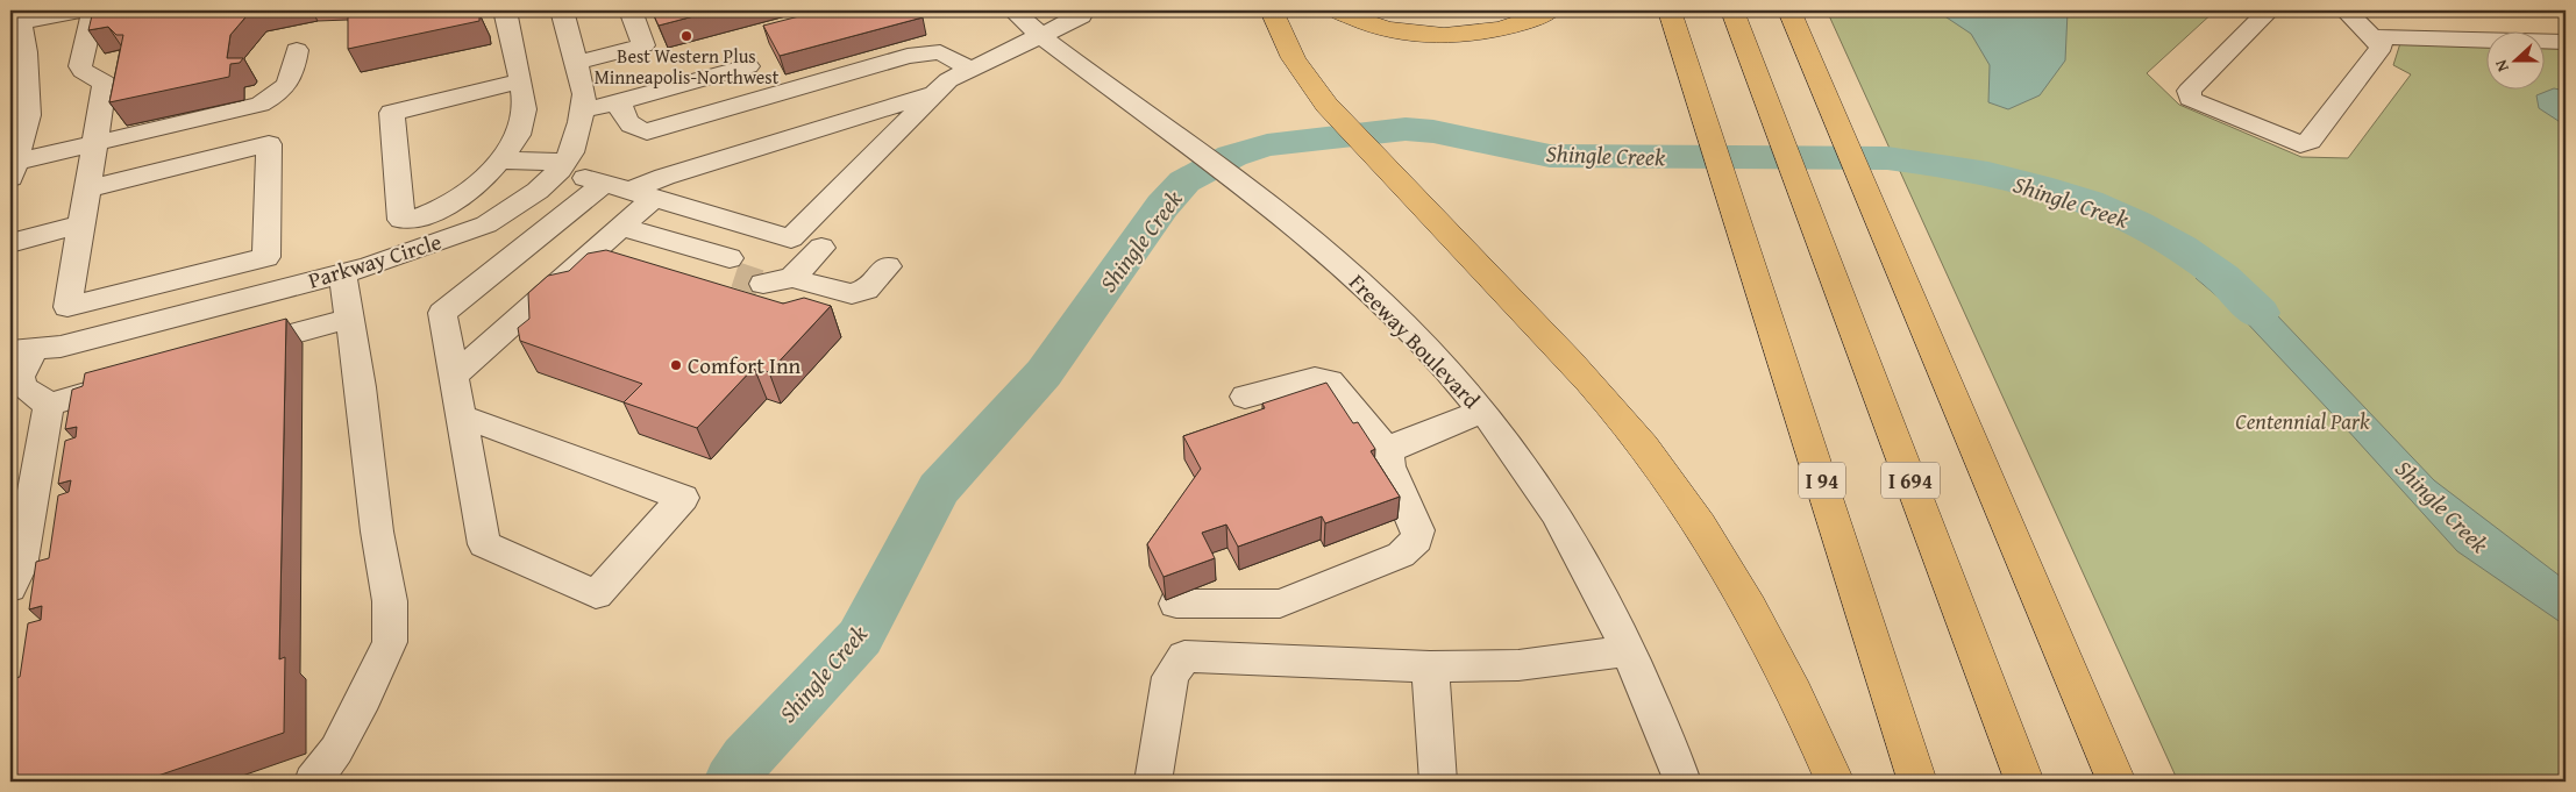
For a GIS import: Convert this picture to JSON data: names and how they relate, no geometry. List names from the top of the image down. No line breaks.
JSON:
{"streets":{"highway":["I 94","I 694"],"street":["Parkway Circle","Freeway Boulevard"]},"water":["Shingle Creek"],"parks":["Centennial Park"],"places":["Best Western Plus Minneapolis-Northwest","Comfort Inn"],"north":"left"}
